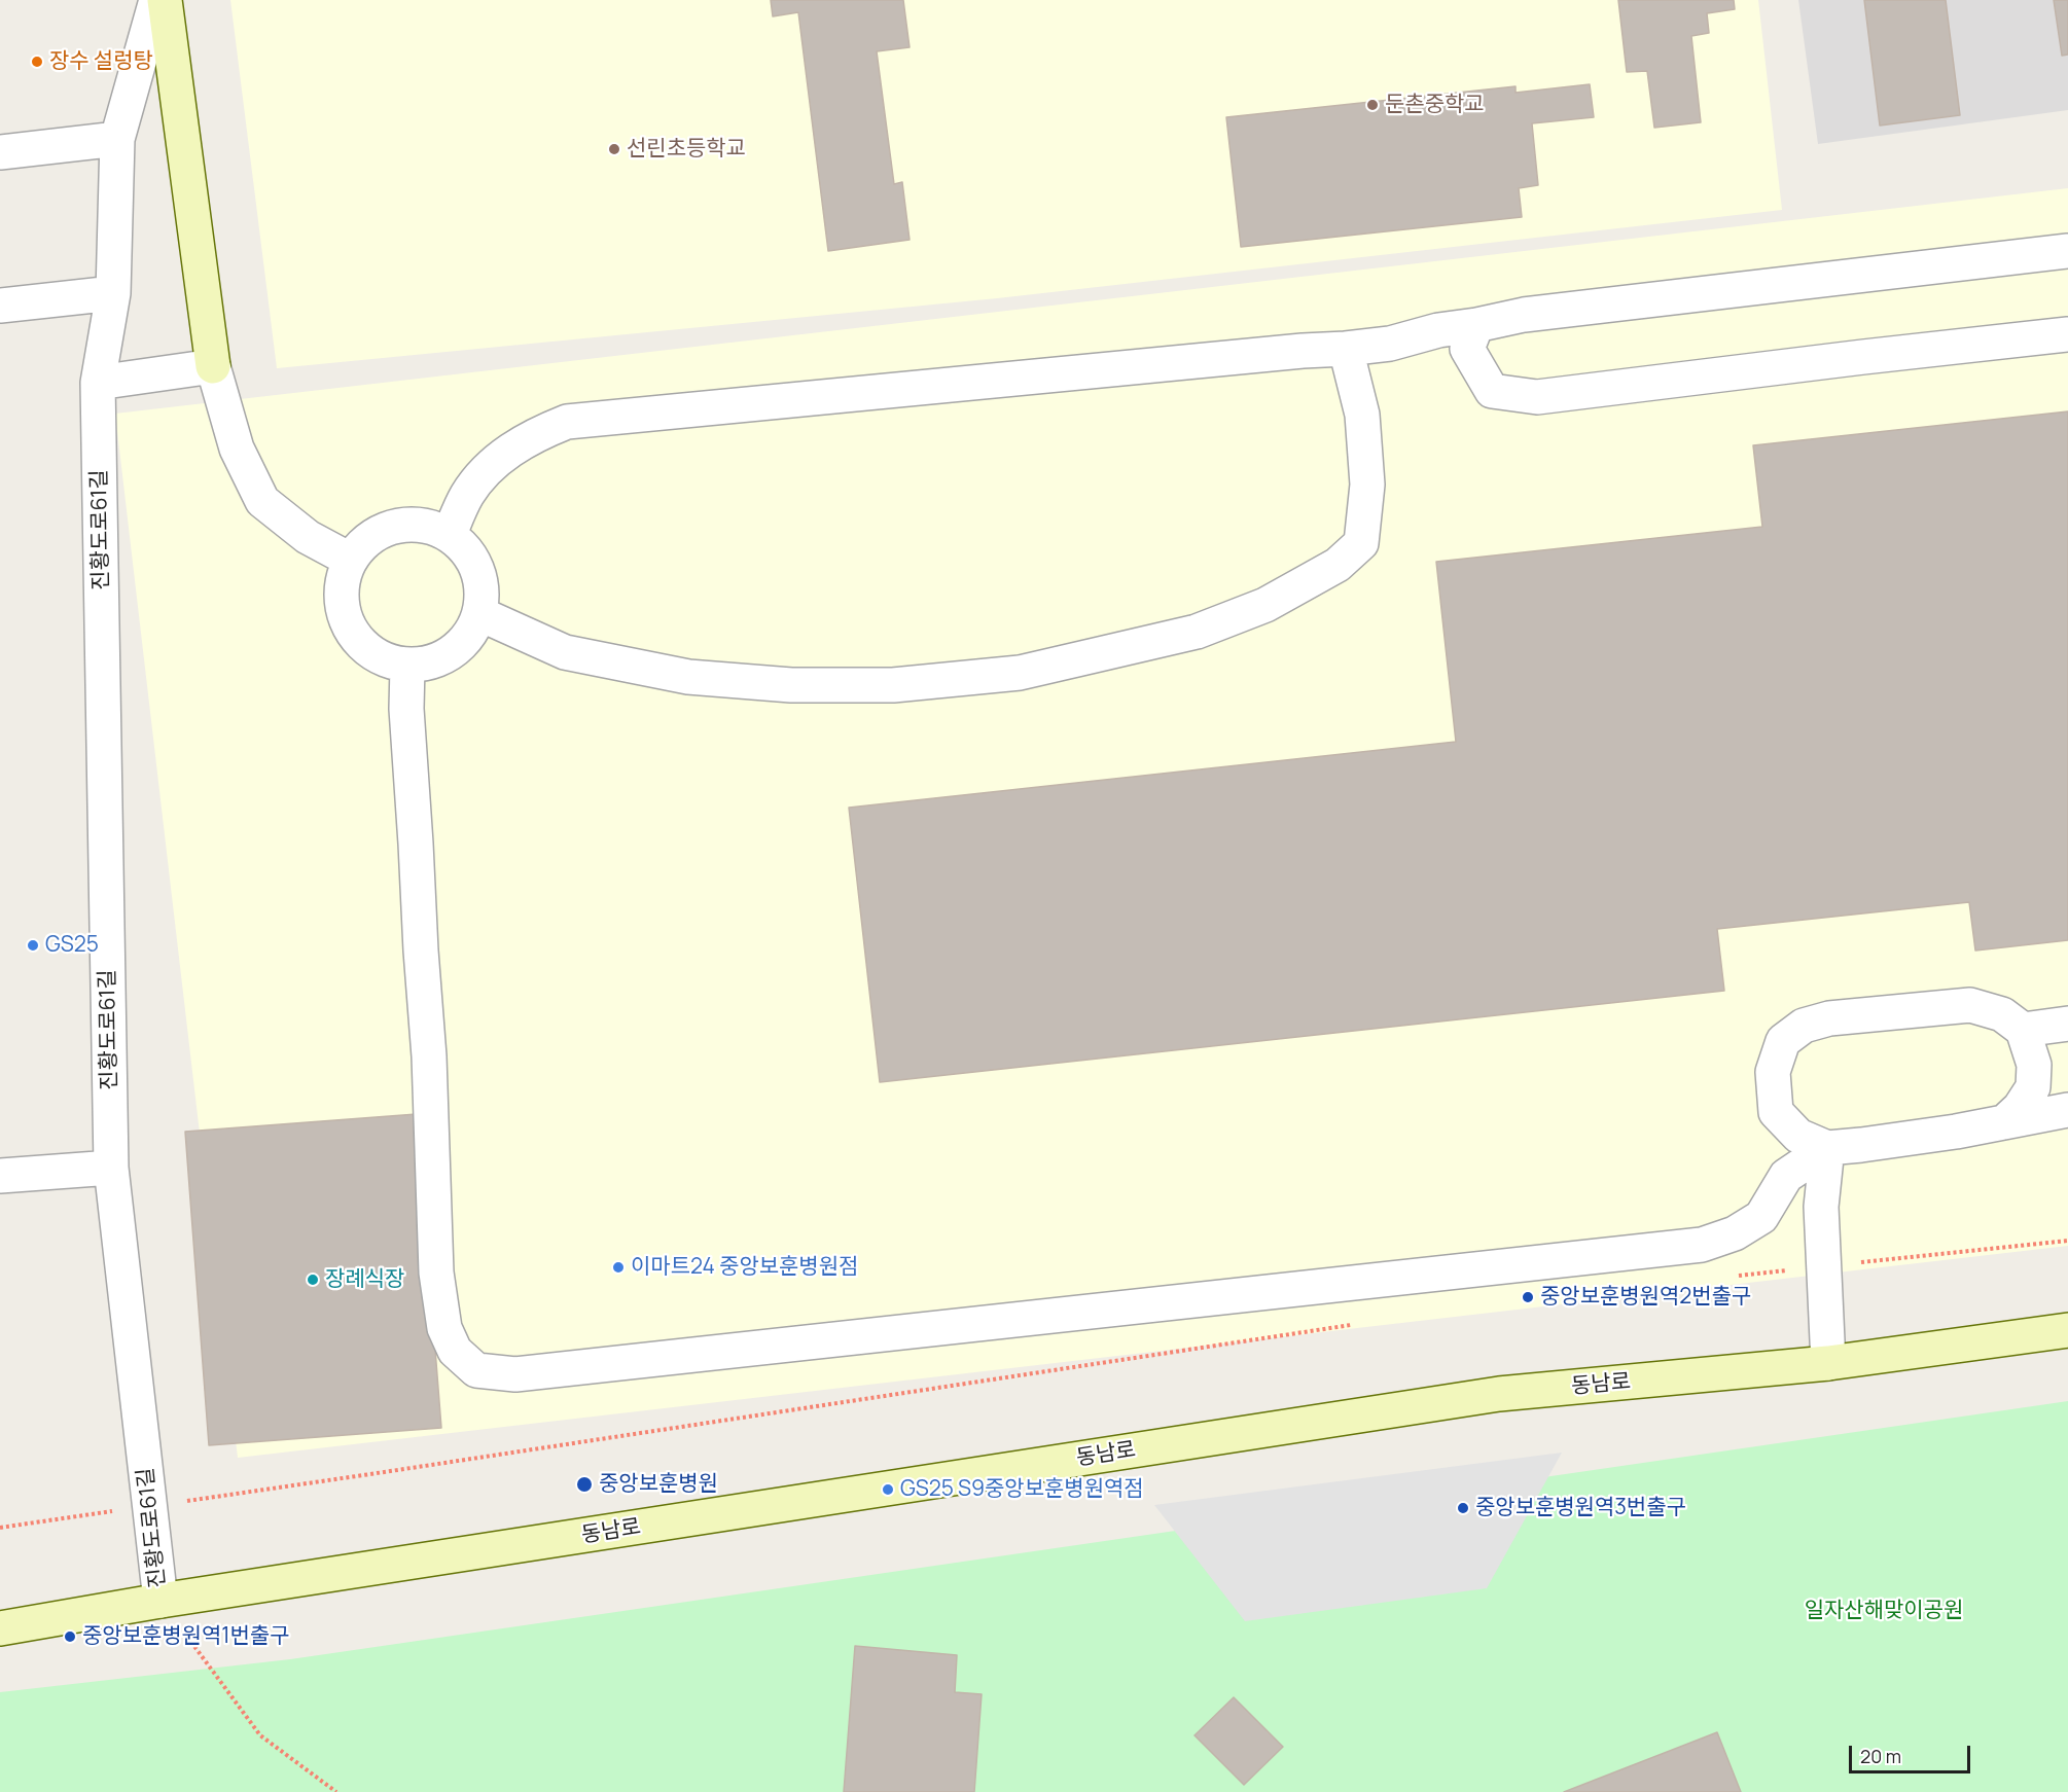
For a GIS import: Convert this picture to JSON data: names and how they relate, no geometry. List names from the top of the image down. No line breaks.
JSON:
{"streets":{"main road":["동남로"],"street":["진황도로61길"]},"crossings":[["진황도로61길","동남로"]],"parks":["일자산해맞이공원"],"places":["장수 설렁탕","둔촌중학교","선린초등학교","GS25","이마트24 중앙보훈병원점","장례식장","중앙보훈병원역2번출구","중앙보훈병원","GS25 S9중앙보훈병원역점","중앙보훈병원역3번출구","중앙보훈병원역1번출구"],"scale_bar":"20 m"}
